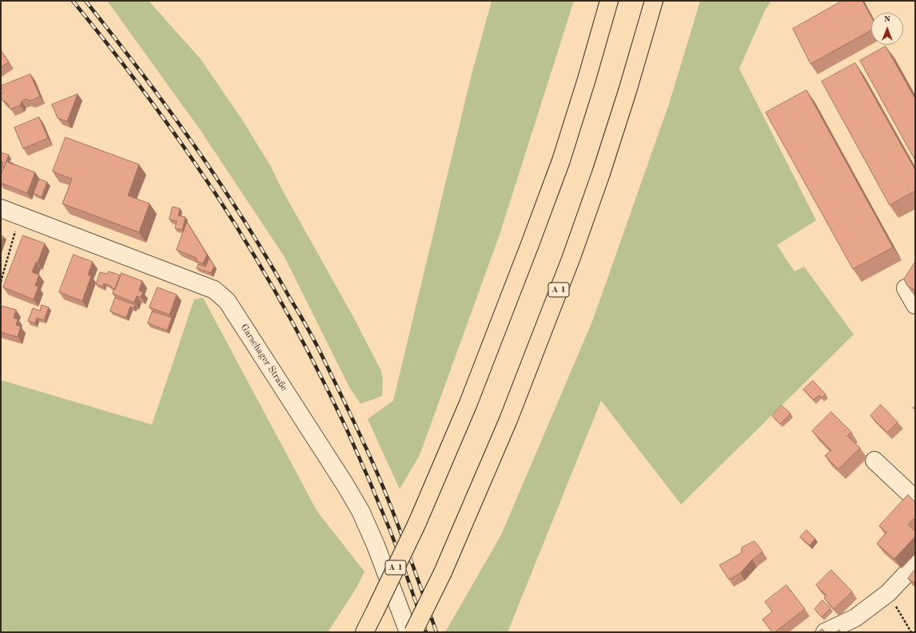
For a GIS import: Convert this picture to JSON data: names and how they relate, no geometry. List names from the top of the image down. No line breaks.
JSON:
{"streets":{"highway":["A 1"],"street":["Garschager Straße"]},"north":"top"}
